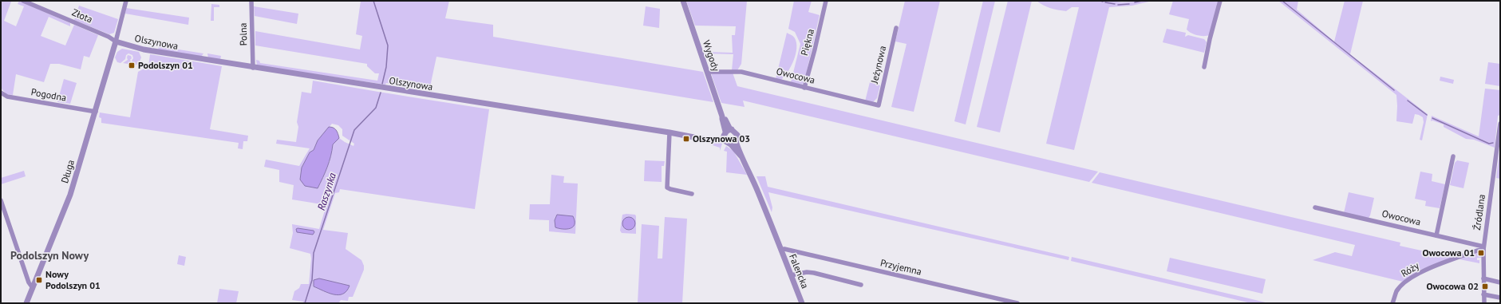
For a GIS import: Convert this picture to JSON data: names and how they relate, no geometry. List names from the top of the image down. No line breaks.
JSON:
{"streets":{"street":["Złota","Polna","Olszynowa","Piękna","Wygody","Jeżynowa","Owocowa","Pogodna","Długa","Źródlana","Przyjemna","Róży","Falencka"]},"crossings":[["Złota","Olszynowa"],["Złota","Długa"],["Polna","Olszynowa"],["Olszynowa","Wygody"],["Olszynowa","Długa"],["Piękna","Owocowa"],["Wygody","Owocowa"],["Jeżynowa","Owocowa"],["Owocowa","Źródlana"],["Owocowa","Róży"],["Pogodna","Długa"],["Źródlana","Róży"],["Przyjemna","Falencka"]],"districts":["Podolszyn Nowy"],"water":["Raszynka"],"places":{"transit":["Podolszyn 01","Olszynowa 03","Owocowa 01","Nowy Podolszyn 01","Owocowa 02"]}}
